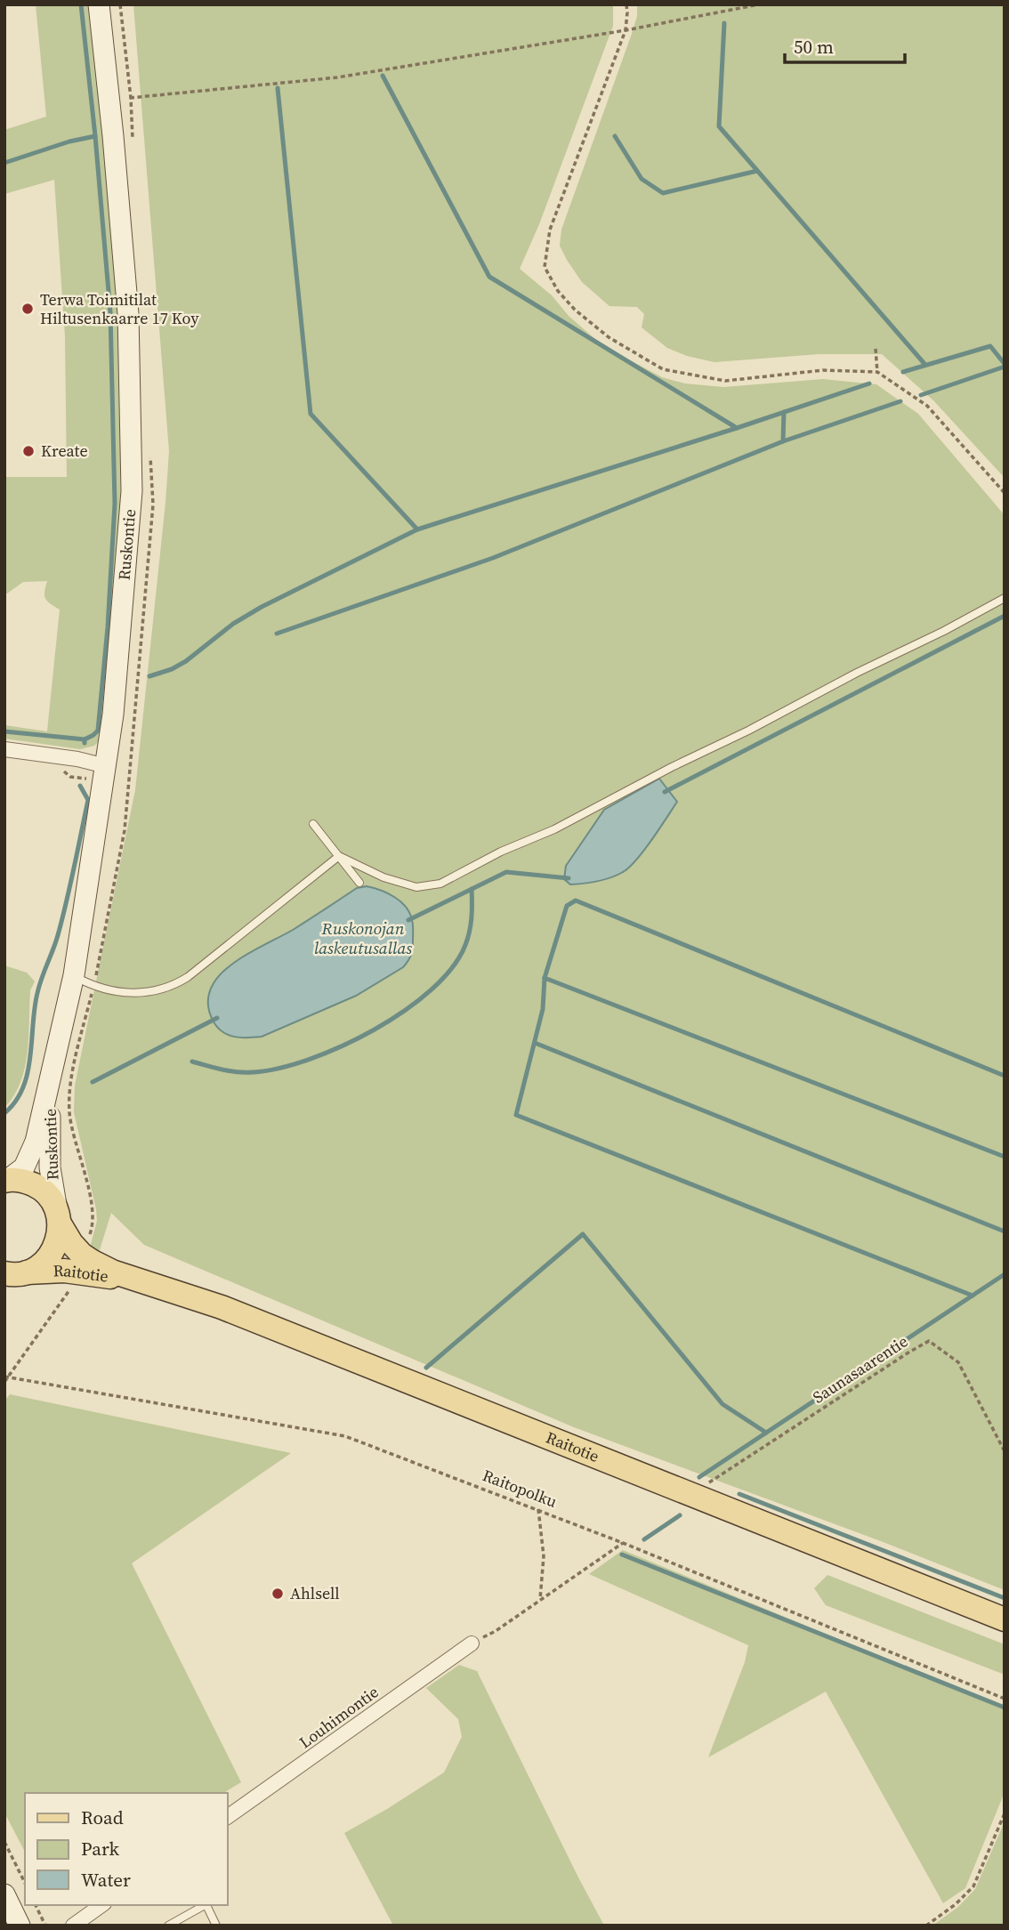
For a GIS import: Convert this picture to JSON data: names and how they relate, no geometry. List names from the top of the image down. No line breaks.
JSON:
{"streets":{"main road":["Ruskontie","Raitotie"],"street":["Louhimontie"],"path":["Saunasaarentie","Raitopolku"]},"crossings":[["Ruskontie","Raitotie"],["Raitotie","Saunasaarentie"]],"water":["Ruskonojan laskeutusallas"],"places":["Terwa Toimitilat Hiltusenkaarre 17 Koy","Kreate","Ahlsell"],"legend":["Road","Park","Water"],"scale_bar":"50 m"}
